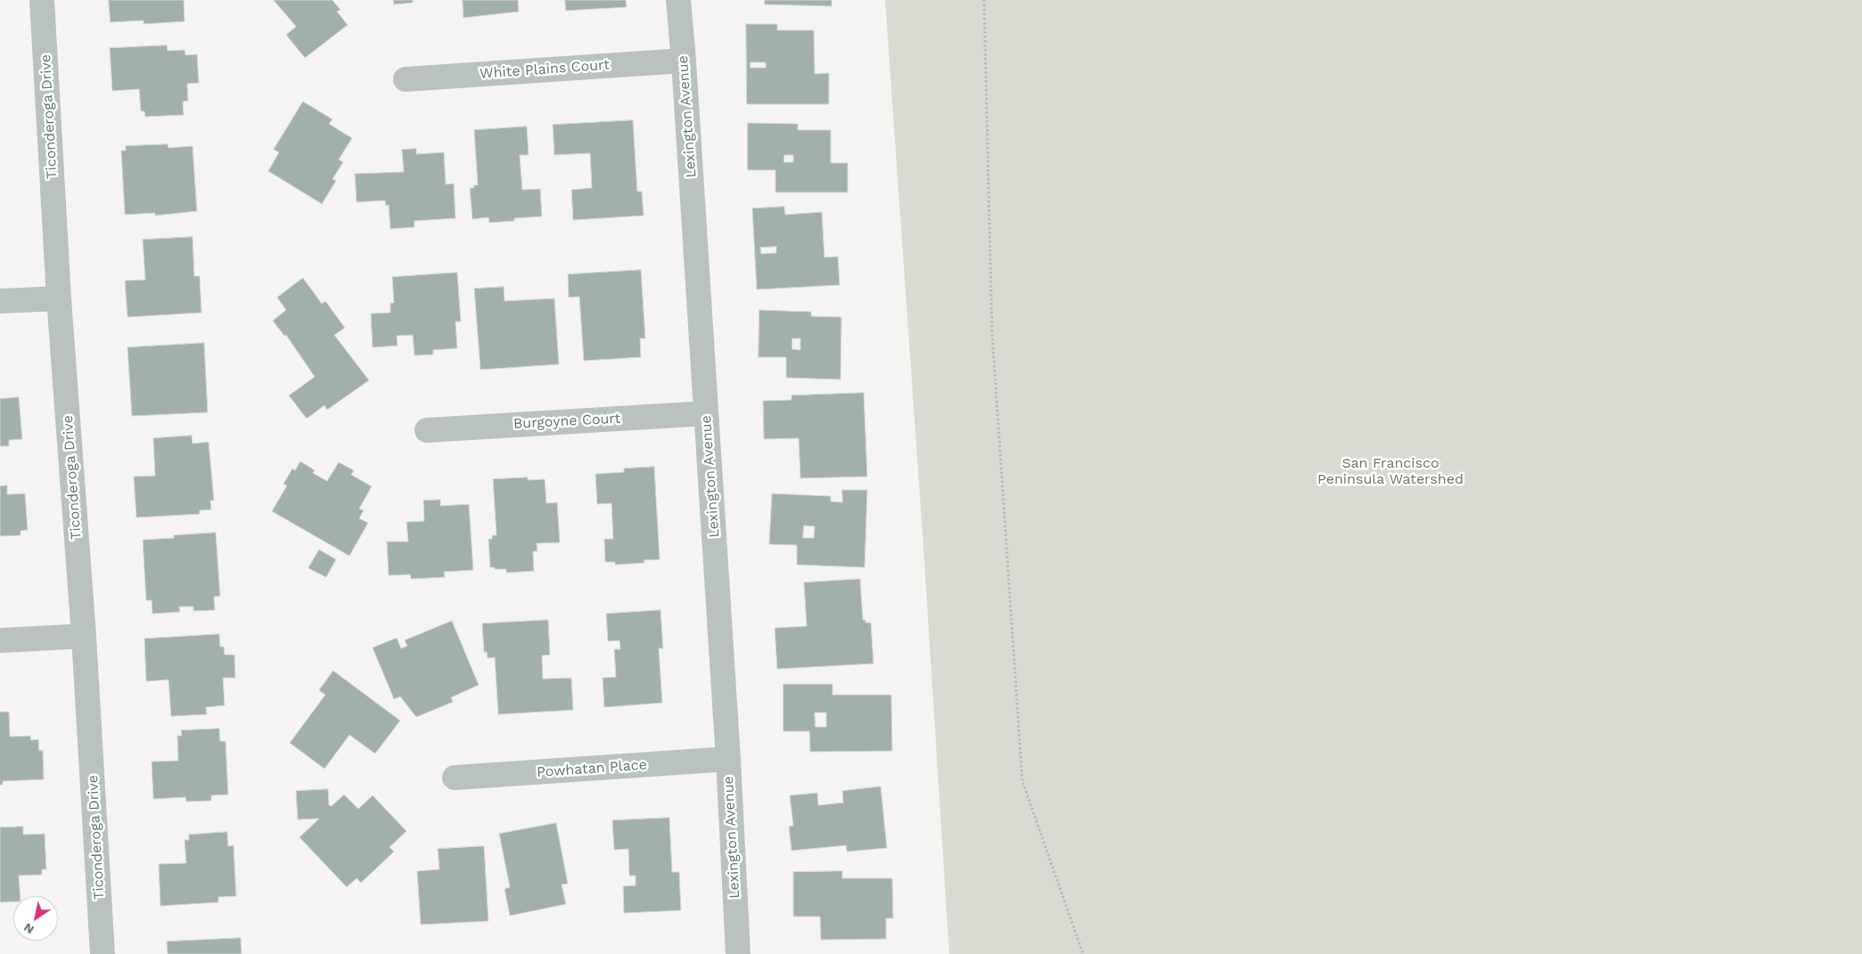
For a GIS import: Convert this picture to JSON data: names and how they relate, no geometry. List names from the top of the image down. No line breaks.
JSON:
{"streets":{"street":["White Plains Court","Ticonderoga Drive","Lexington Avenue","Burgoyne Court","Powhatan Place"]},"crossings":[["White Plains Court","Lexington Avenue"],["Lexington Avenue","Burgoyne Court"],["Lexington Avenue","Powhatan Place"]],"parks":["San Francisco Peninsula Watershed"],"north":"bottom left"}
